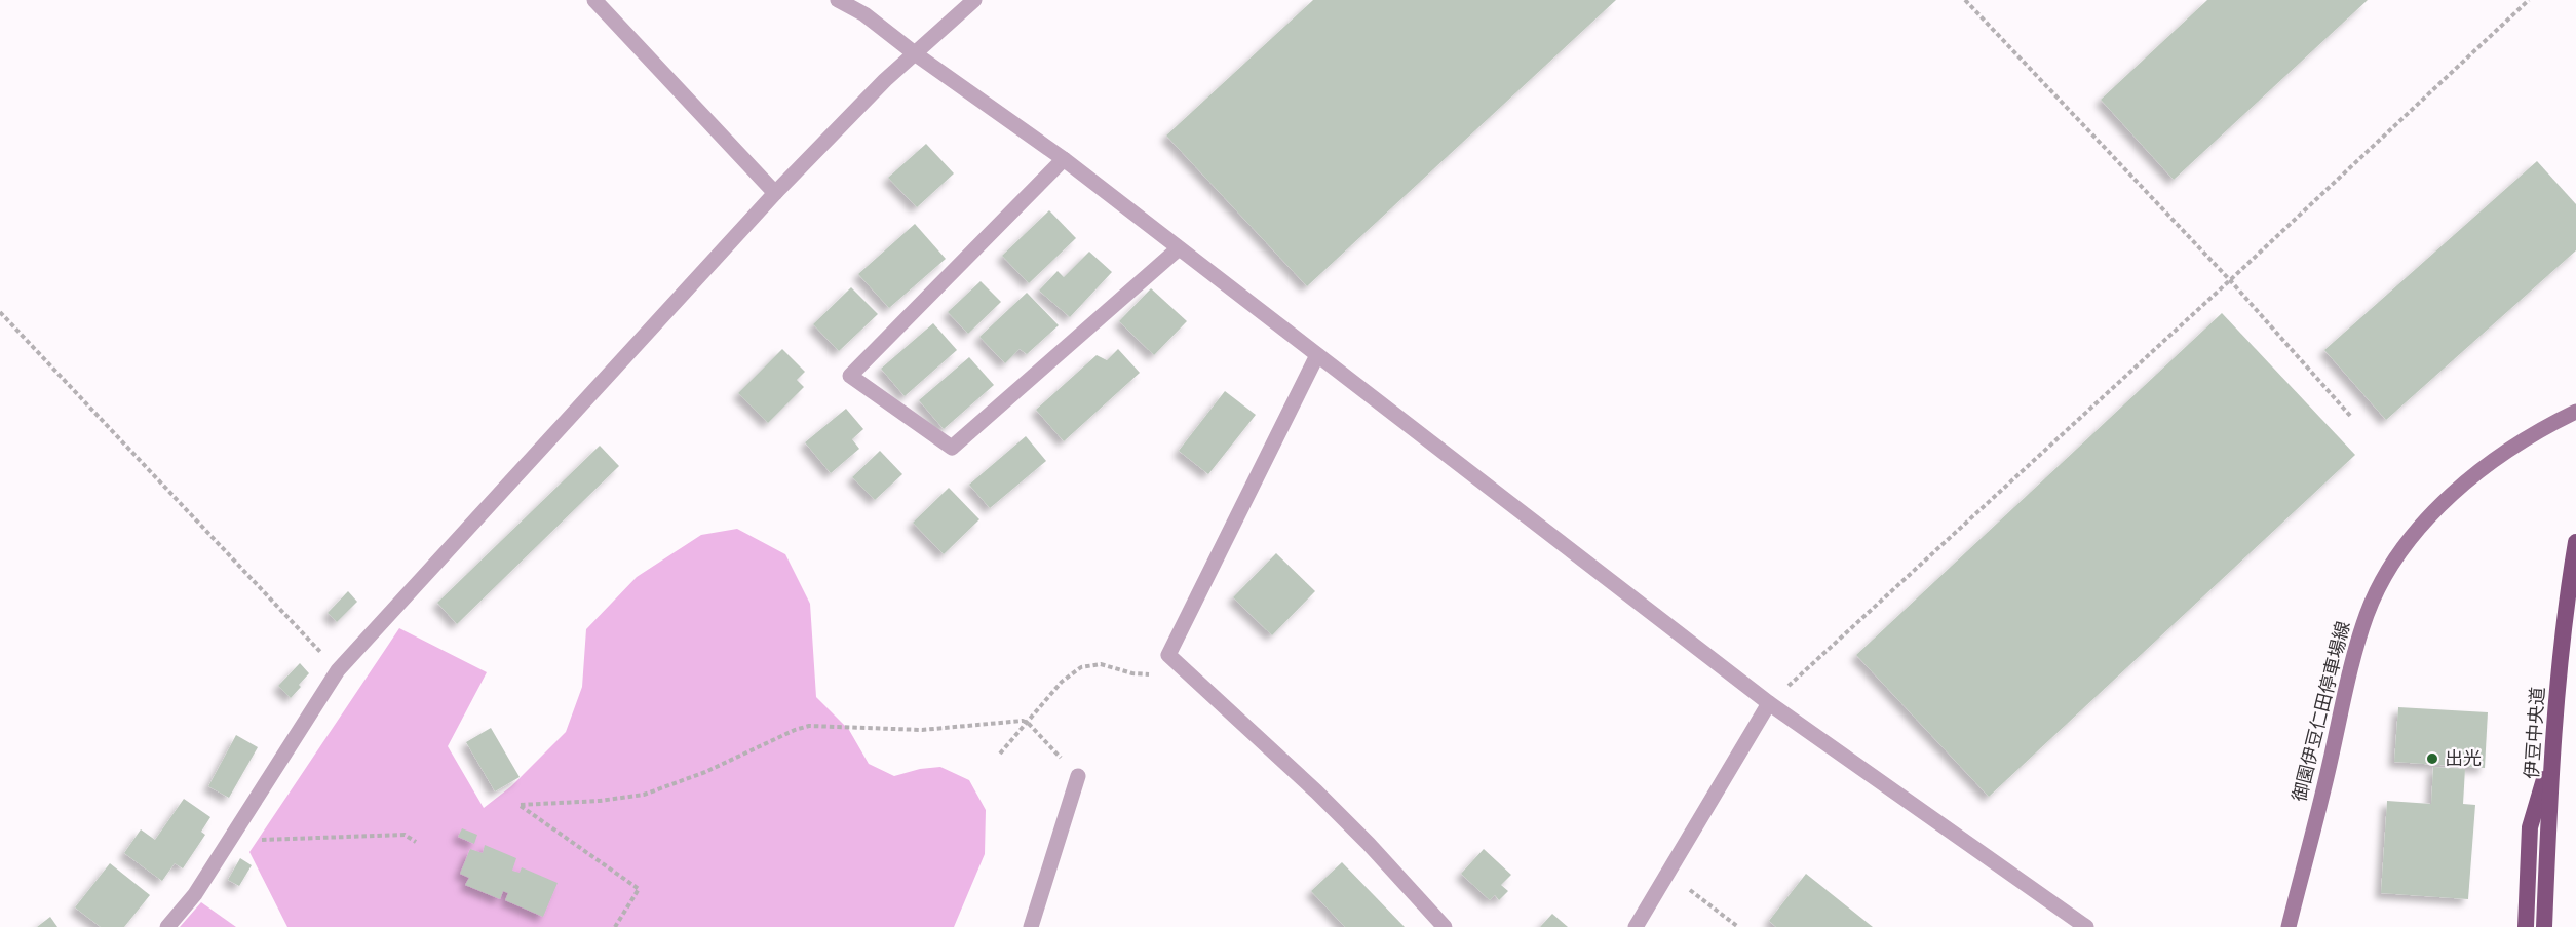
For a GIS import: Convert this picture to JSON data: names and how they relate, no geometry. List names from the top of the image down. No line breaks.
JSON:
{"streets":{"highway":["伊豆中央道"],"main road":["御園伊豆仁田停車場線"]},"places":["出光"]}
